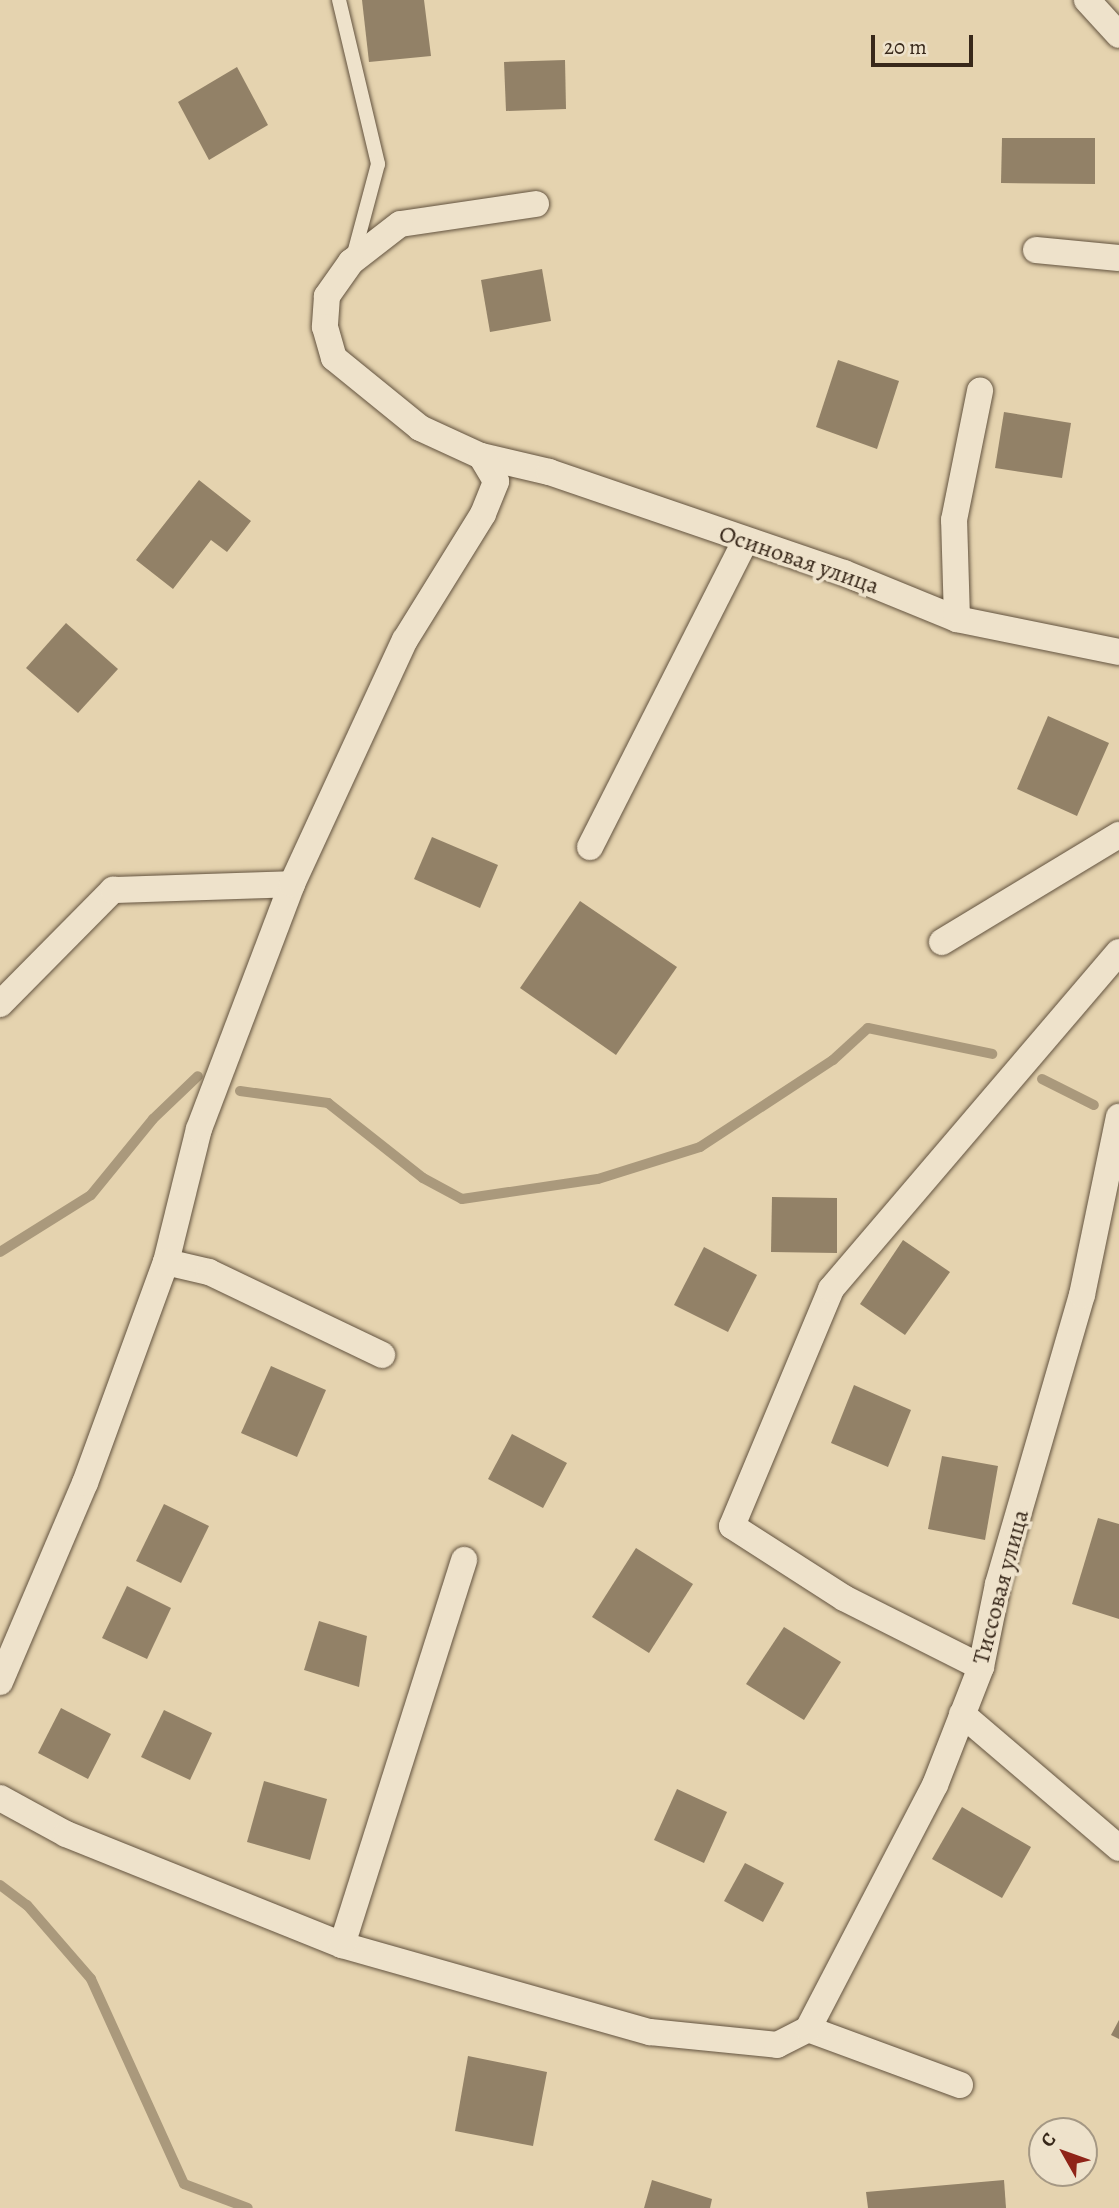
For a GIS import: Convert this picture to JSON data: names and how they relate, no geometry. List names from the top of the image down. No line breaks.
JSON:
{"streets":{"street":["Осиновая улица","Тиссовая улица"]},"scale_bar":"20 m","north":"top left"}
